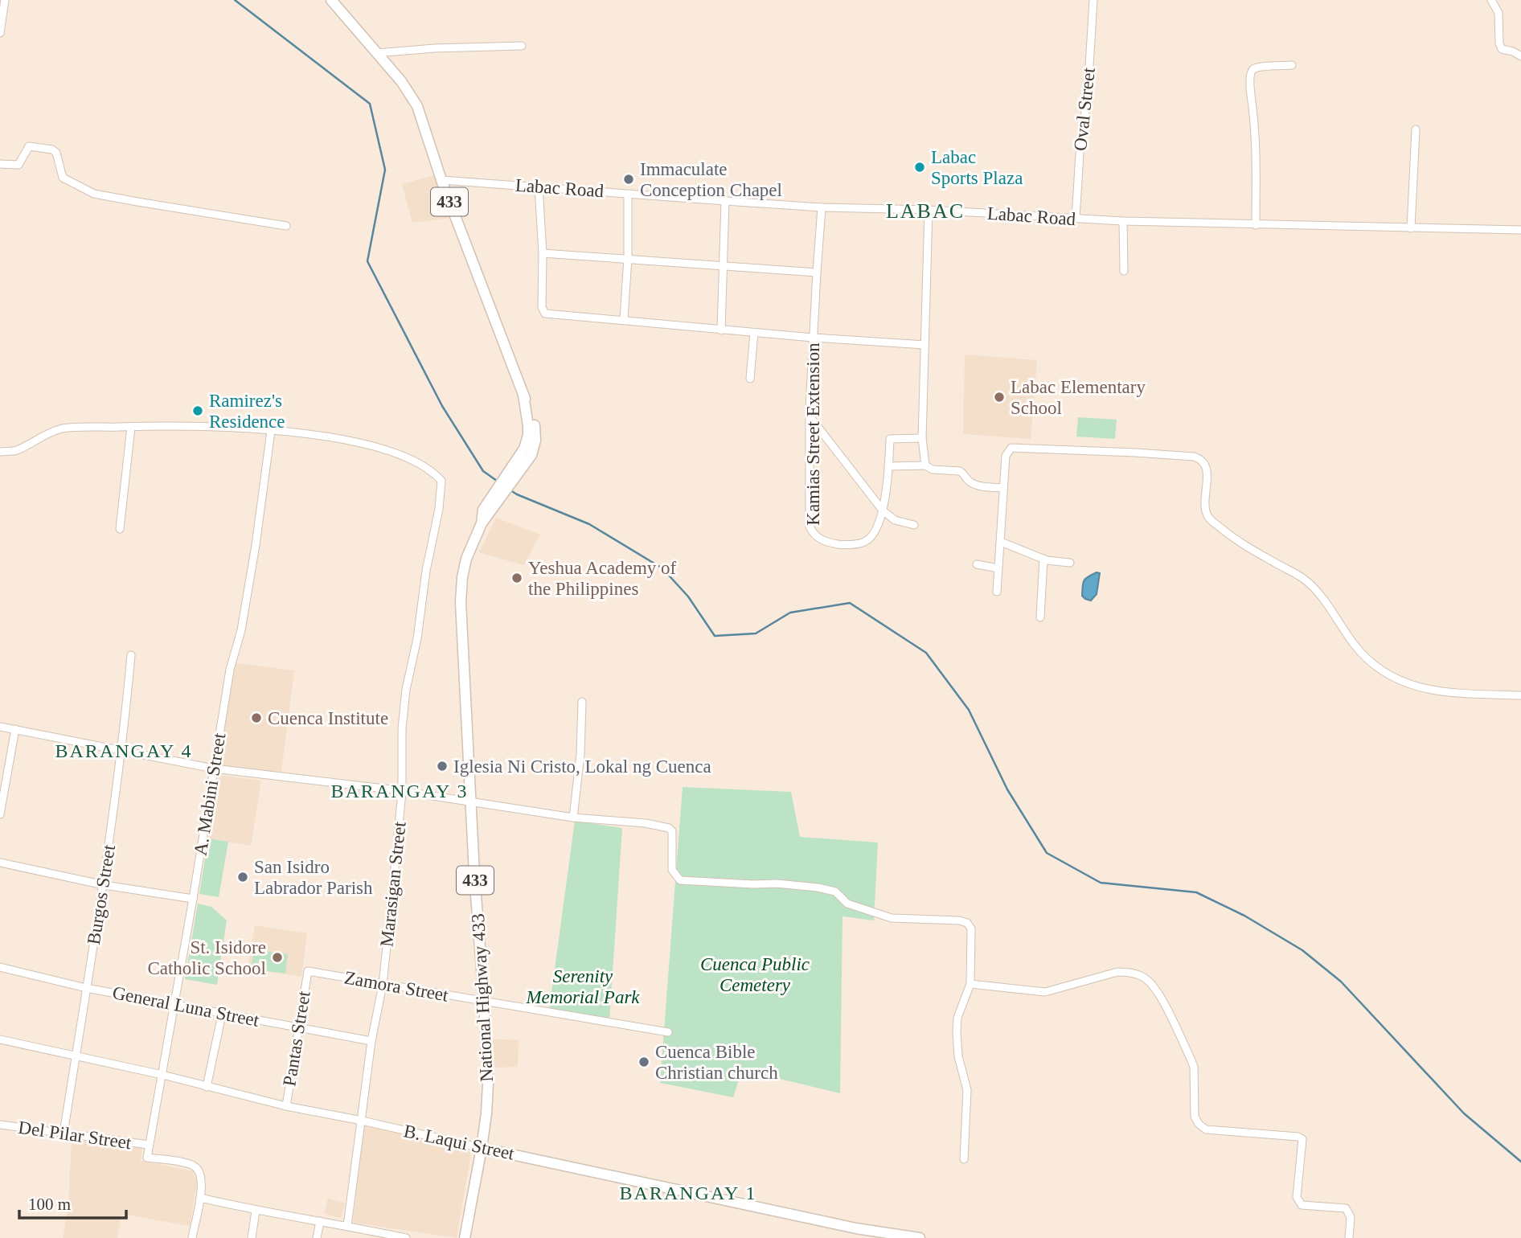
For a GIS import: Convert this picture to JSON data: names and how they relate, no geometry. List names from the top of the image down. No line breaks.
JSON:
{"streets":{"main road":["433","National Highway 433","B. Laqui Street"],"street":["Oval Street","Labac Road","Kamias Street Extension","A. Mabini Street","Marasigan Street","Burgos Street","Zamora Street","General Luna Street","Pantas Street","Del Pilar Street"]},"crossings":[["Oval Street","Labac Road"],["Labac Road","Kamias Street Extension"],["Labac Road","National Highway 433"],["A. Mabini Street","Marasigan Street"],["A. Mabini Street","General Luna Street"],["A. Mabini Street","Del Pilar Street"],["A. Mabini Street","B. Laqui Street"],["Marasigan Street","Zamora Street"],["Marasigan Street","General Luna Street"],["Marasigan Street","B. Laqui Street"],["Burgos Street","General Luna Street"],["Burgos Street","Del Pilar Street"],["Burgos Street","B. Laqui Street"],["Zamora Street","National Highway 433"],["Zamora Street","Pantas Street"],["National Highway 433","B. Laqui Street"],["General Luna Street","Pantas Street"],["Pantas Street","B. Laqui Street"]],"districts":["LABAC","BARANGAY 4","BARANGAY 3","BARANGAY 1"],"parks":["Cuenca Public Cemetery","Serenity Memorial Park"],"places":["Labac Sports Plaza","Immaculate Conception Chapel","Labac Elementary School","Ramirez's Residence","Yeshua Academy of the Philippines","Cuenca Institute","Iglesia Ni Cristo, Lokal ng Cuenca","San Isidro Labrador Parish","St. Isidore Catholic School","Cuenca Bible Christian church"],"scale_bar":"100 m"}
